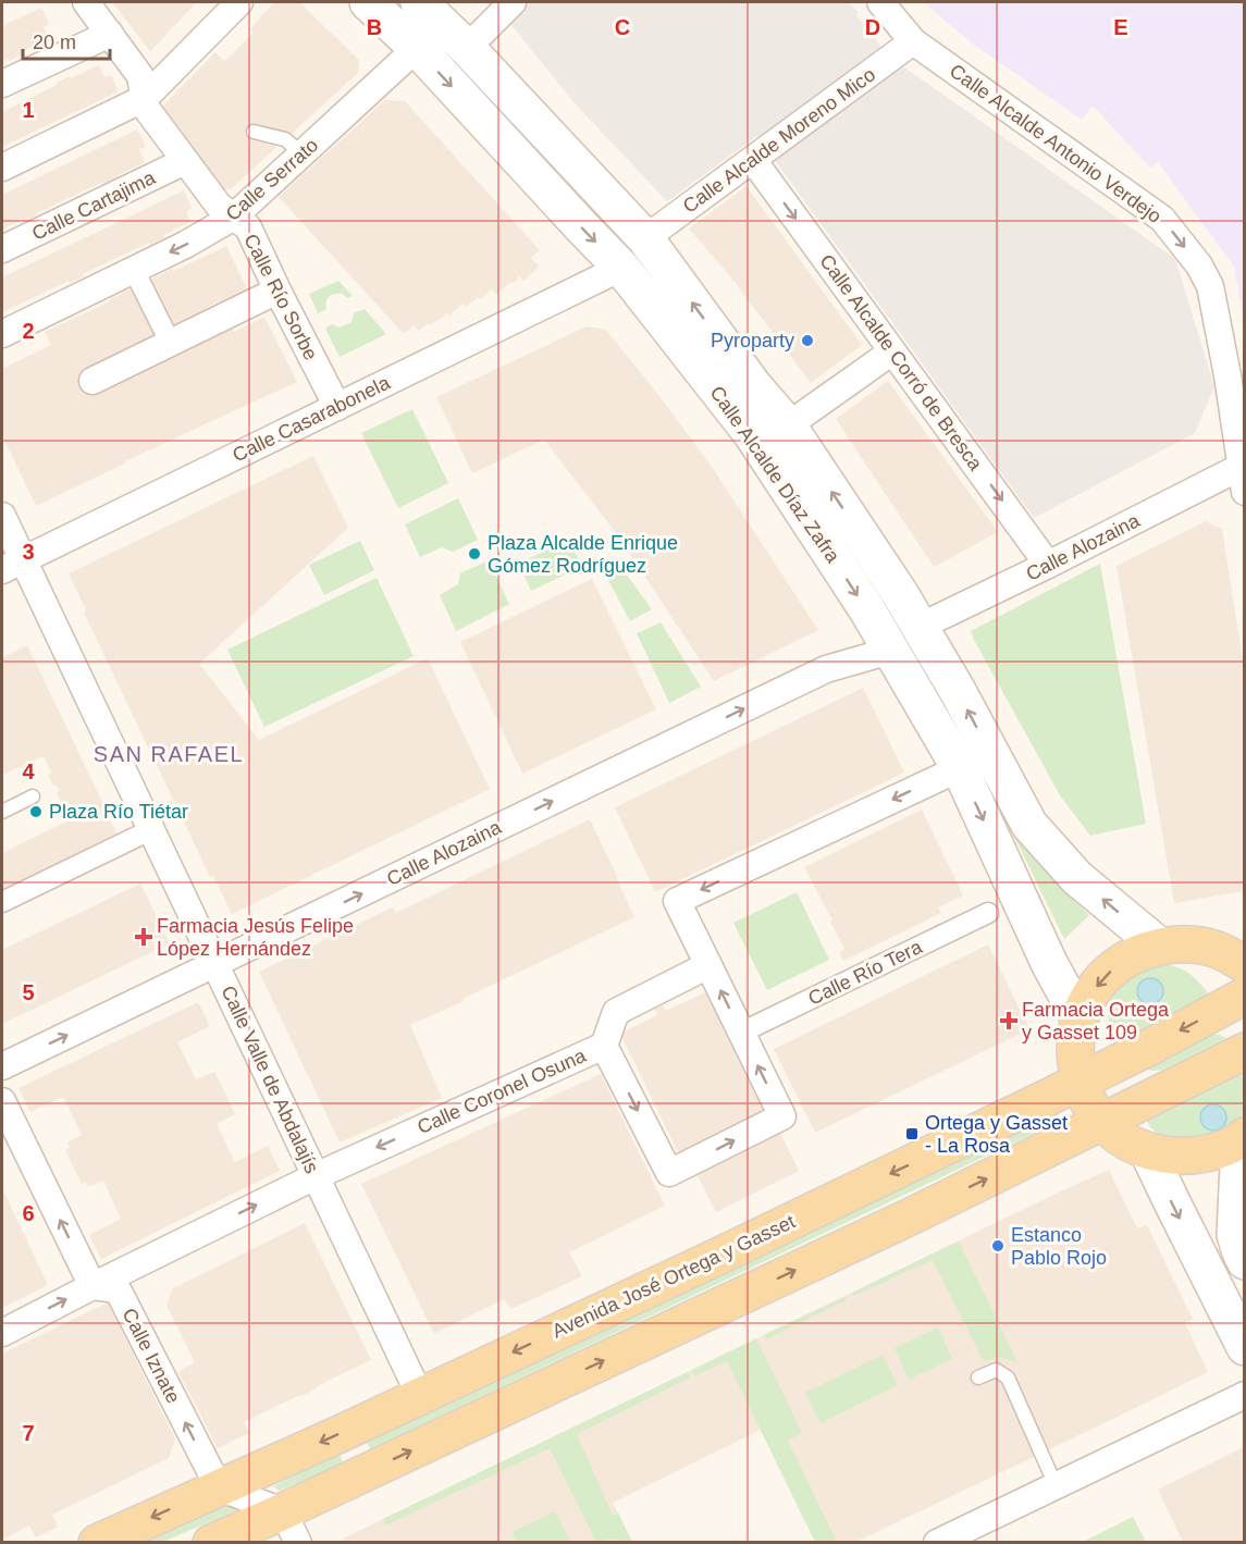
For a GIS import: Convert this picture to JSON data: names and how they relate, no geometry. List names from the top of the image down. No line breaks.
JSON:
{"streets":{"main road":["Calle Alcalde Díaz Zafra","Avenida José Ortega y Gasset"],"street":["Calle Alcalde Moreno Mico","Calle Alcalde Antonio Verdejo","Calle Serrato","Calle Cartajima","Calle Río Sorbe","Calle Alcalde Corró de Bresca","Calle Casarabonela","Calle Alozaina","Calle Río Tera","Calle Valle de Abdalajís","Calle Coronel Osuna","Calle Iznate"]},"crossings":[["Calle Alcalde Moreno Mico","Calle Alcalde Antonio Verdejo"],["Calle Alcalde Moreno Mico","Calle Alcalde Corró de Bresca"],["Calle Alcalde Moreno Mico","Calle Alcalde Díaz Zafra"],["Calle Alcalde Antonio Verdejo","Calle Alozaina"],["Calle Serrato","Calle Río Sorbe"],["Calle Serrato","Calle Alcalde Díaz Zafra"],["Calle Cartajima","Calle Río Sorbe"],["Calle Río Sorbe","Calle Casarabonela"],["Calle Alcalde Corró de Bresca","Calle Alozaina"],["Calle Casarabonela","Calle Alcalde Díaz Zafra"],["Calle Casarabonela","Calle Valle de Abdalajís"],["Calle Alcalde Díaz Zafra","Calle Alozaina"],["Calle Alozaina","Calle Valle de Abdalajís"],["Calle Valle de Abdalajís","Calle Coronel Osuna"],["Calle Valle de Abdalajís","Avenida José Ortega y Gasset"],["Calle Coronel Osuna","Calle Iznate"],["Avenida José Ortega y Gasset","Calle Iznate"]],"one_way":["Calle Alcalde Antonio Verdejo","Calle Alcalde Corró de Bresca","Calle Alozaina","Calle Iznate"],"districts":["SAN RAFAEL"],"places":{"other":["Pyroparty","Plaza Alcalde Enrique Gómez Rodríguez","Plaza Río Tiétar","Estanco Pablo Rojo"],"health":["Farmacia Jesús Felipe López Hernández","Farmacia Ortega y Gasset 109"],"transit":["Ortega y Gasset - La Rosa"]},"scale_bar":"20 m","grid":{"columns":["B","C","D","E"],"rows":["1","2","3","4","5","6","7"]}}
